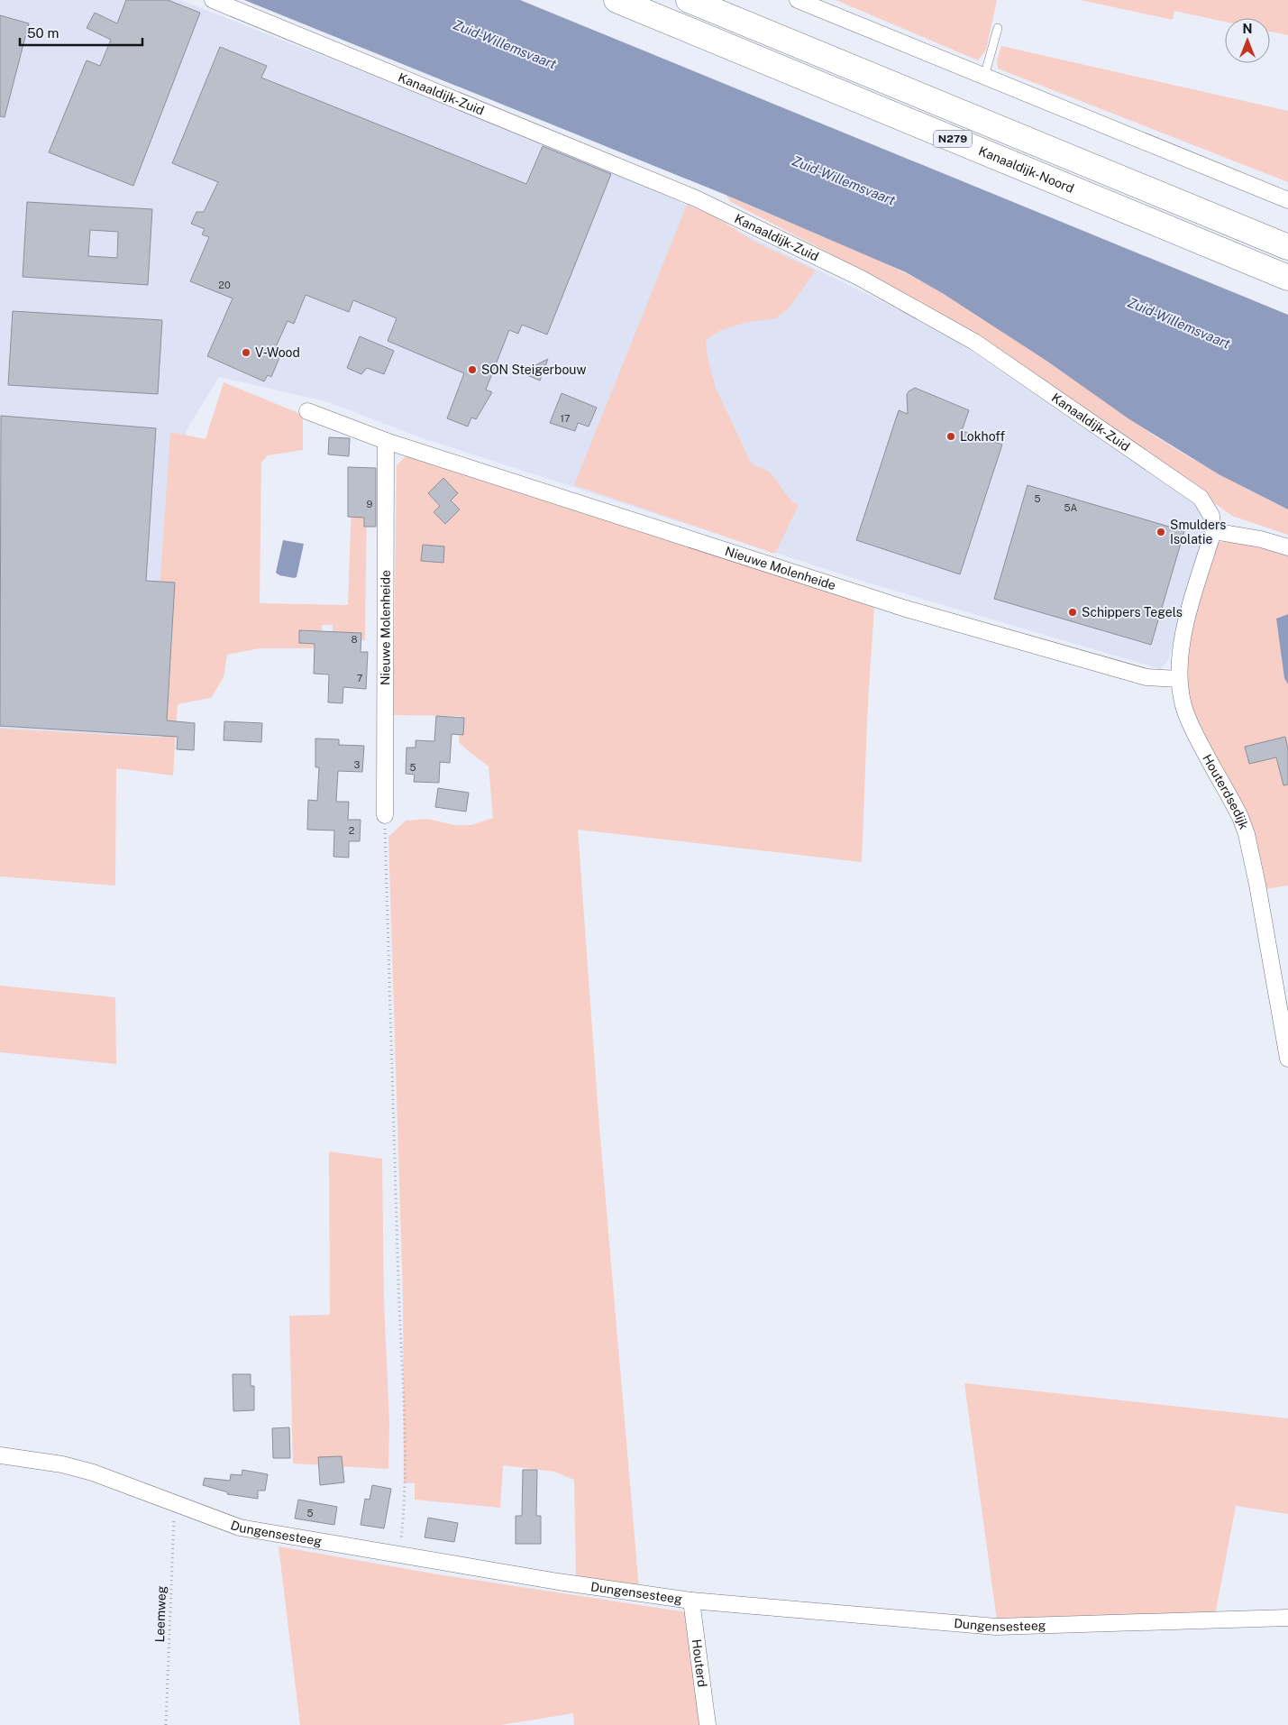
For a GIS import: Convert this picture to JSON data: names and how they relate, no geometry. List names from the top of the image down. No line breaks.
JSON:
{"streets":{"highway":["N279","Kanaaldijk-Noord"],"street":["Kanaaldijk-Zuid","Nieuwe Molenheide","Houterdsedijk","Dungensesteeg","Houterd"],"path":["Leemweg"]},"crossings":[["Kanaaldijk-Zuid","Houterdsedijk"],["Nieuwe Molenheide","Houterdsedijk"],["Dungensesteeg","Leemweg"],["Dungensesteeg","Houterd"]],"water":["Zuid-Willemsvaart"],"places":["V-Wood","SON Steigerbouw","Lokhoff","Smulders Isolatie","Schippers Tegels"],"house_numbers":["20","17","5","9","5A","8","7","3","5","2","5"],"scale_bar":"50 m","north":"top"}
